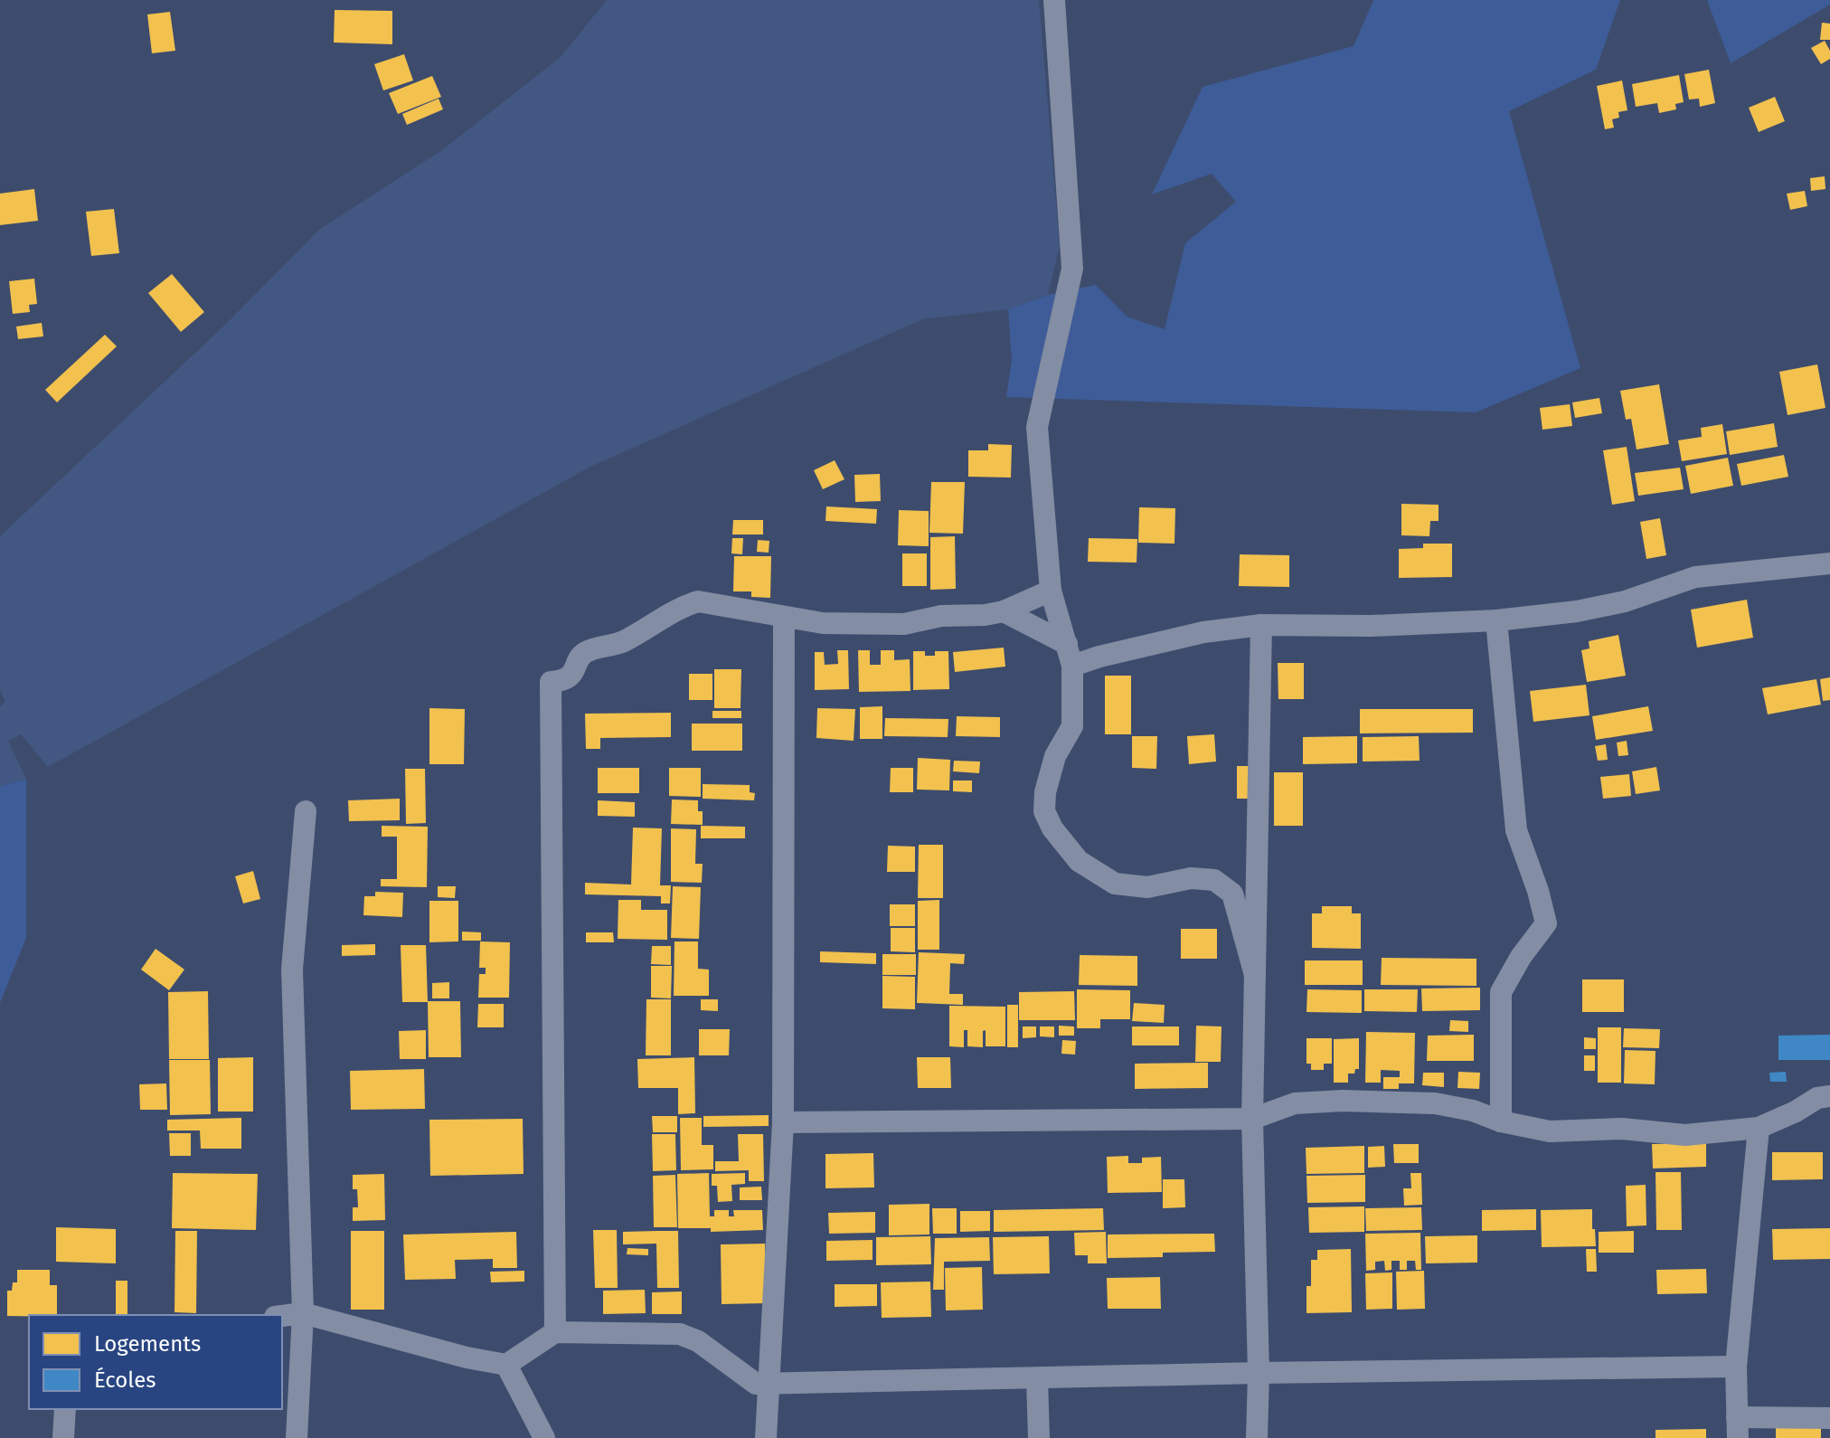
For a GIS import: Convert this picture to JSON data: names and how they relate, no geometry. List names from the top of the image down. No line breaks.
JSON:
{"legend":["Logements","Écoles"]}
